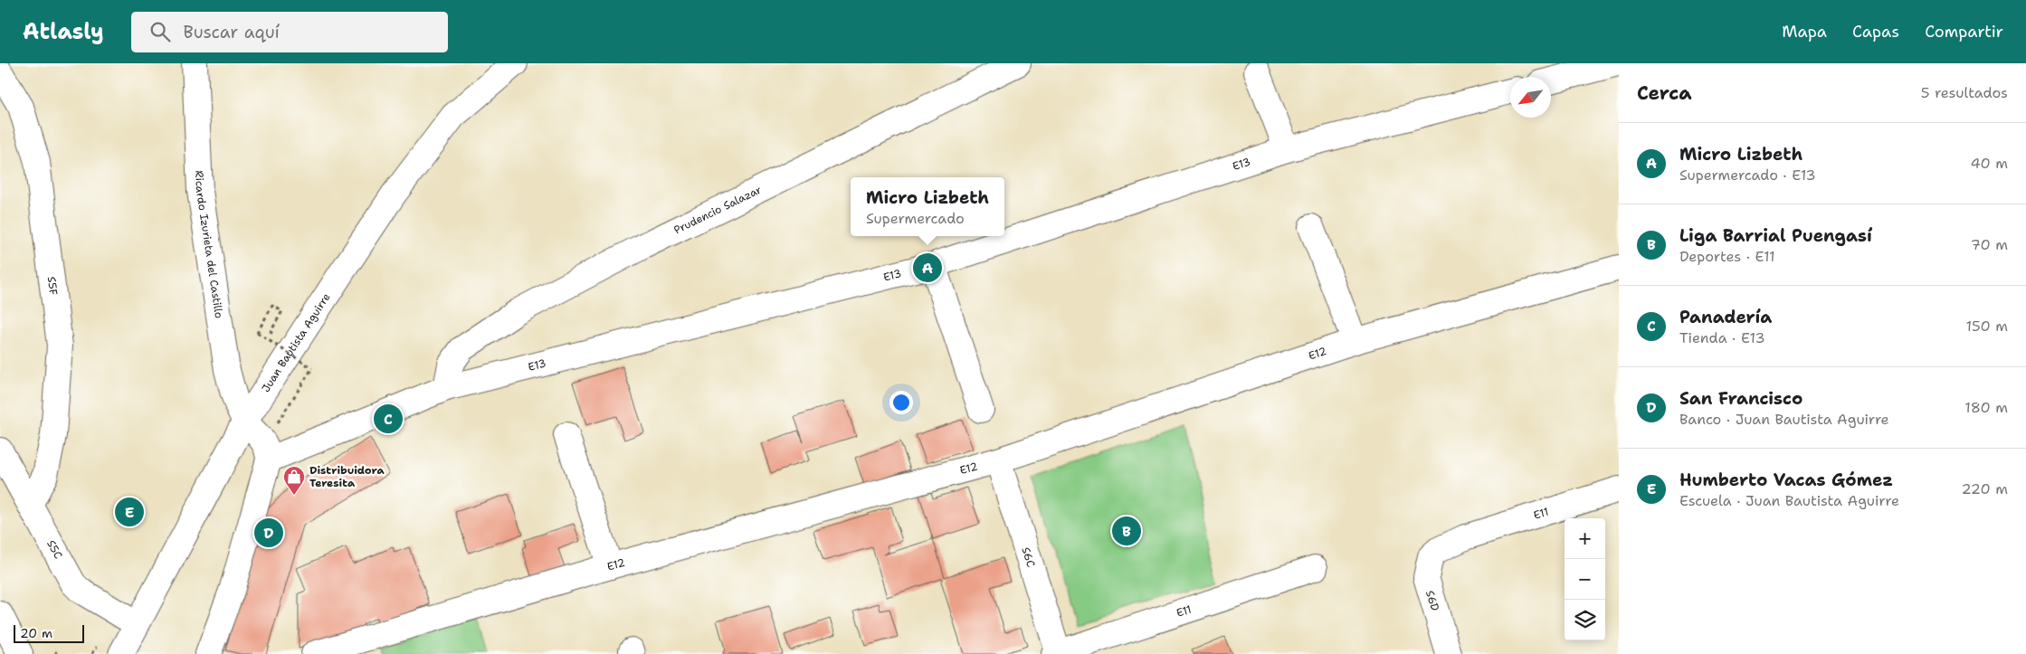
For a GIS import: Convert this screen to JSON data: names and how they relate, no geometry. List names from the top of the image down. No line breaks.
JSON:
{"streets":{"main road":["E13","Prudencio Salazar","Ricardo Izurieta del Castillo","S5F","Juan Bautista Aguirre","E12","E11","S5C","S6C","S6D"]},"crossings":[["E13","Prudencio Salazar"],["E13","Ricardo Izurieta del Castillo"],["Ricardo Izurieta del Castillo","Juan Bautista Aguirre"],["S5F","S5C"],["Juan Bautista Aguirre","S5C"],["E12","S6C"],["E11","S6C"],["E11","S6D"]],"places":{"shop":["Distribuidora Teresita"]},"scale_bar":"20 m","north":"bottom left","page":{"header":"Atlasly","search":"Buscar aquí","nav":["Mapa","Capas","Compartir"],"heading":["Cerca","5 resultados"],"list":[{"mark":"A","name":"Micro Lizbeth","note":"Supermercado · E13","value":"40 m"},{"mark":"B","name":"Liga Barrial Puengasí","note":"Deportes · E11","value":"70 m"},{"mark":"C","name":"Panadería","note":"Tienda · E13","value":"150 m"},{"mark":"D","name":"San Francisco","note":"Banco · Juan Bautista Aguirre","value":"180 m"},{"mark":"E","name":"Humberto Vacas Gómez","note":"Escuela · Juan Bautista Aguirre","value":"220 m"}],"popup":["Micro Lizbeth","Supermercado"],"pins":["A","C","E","B","D"],"map_buttons":["+","−"],"scale":"20 m"}}
